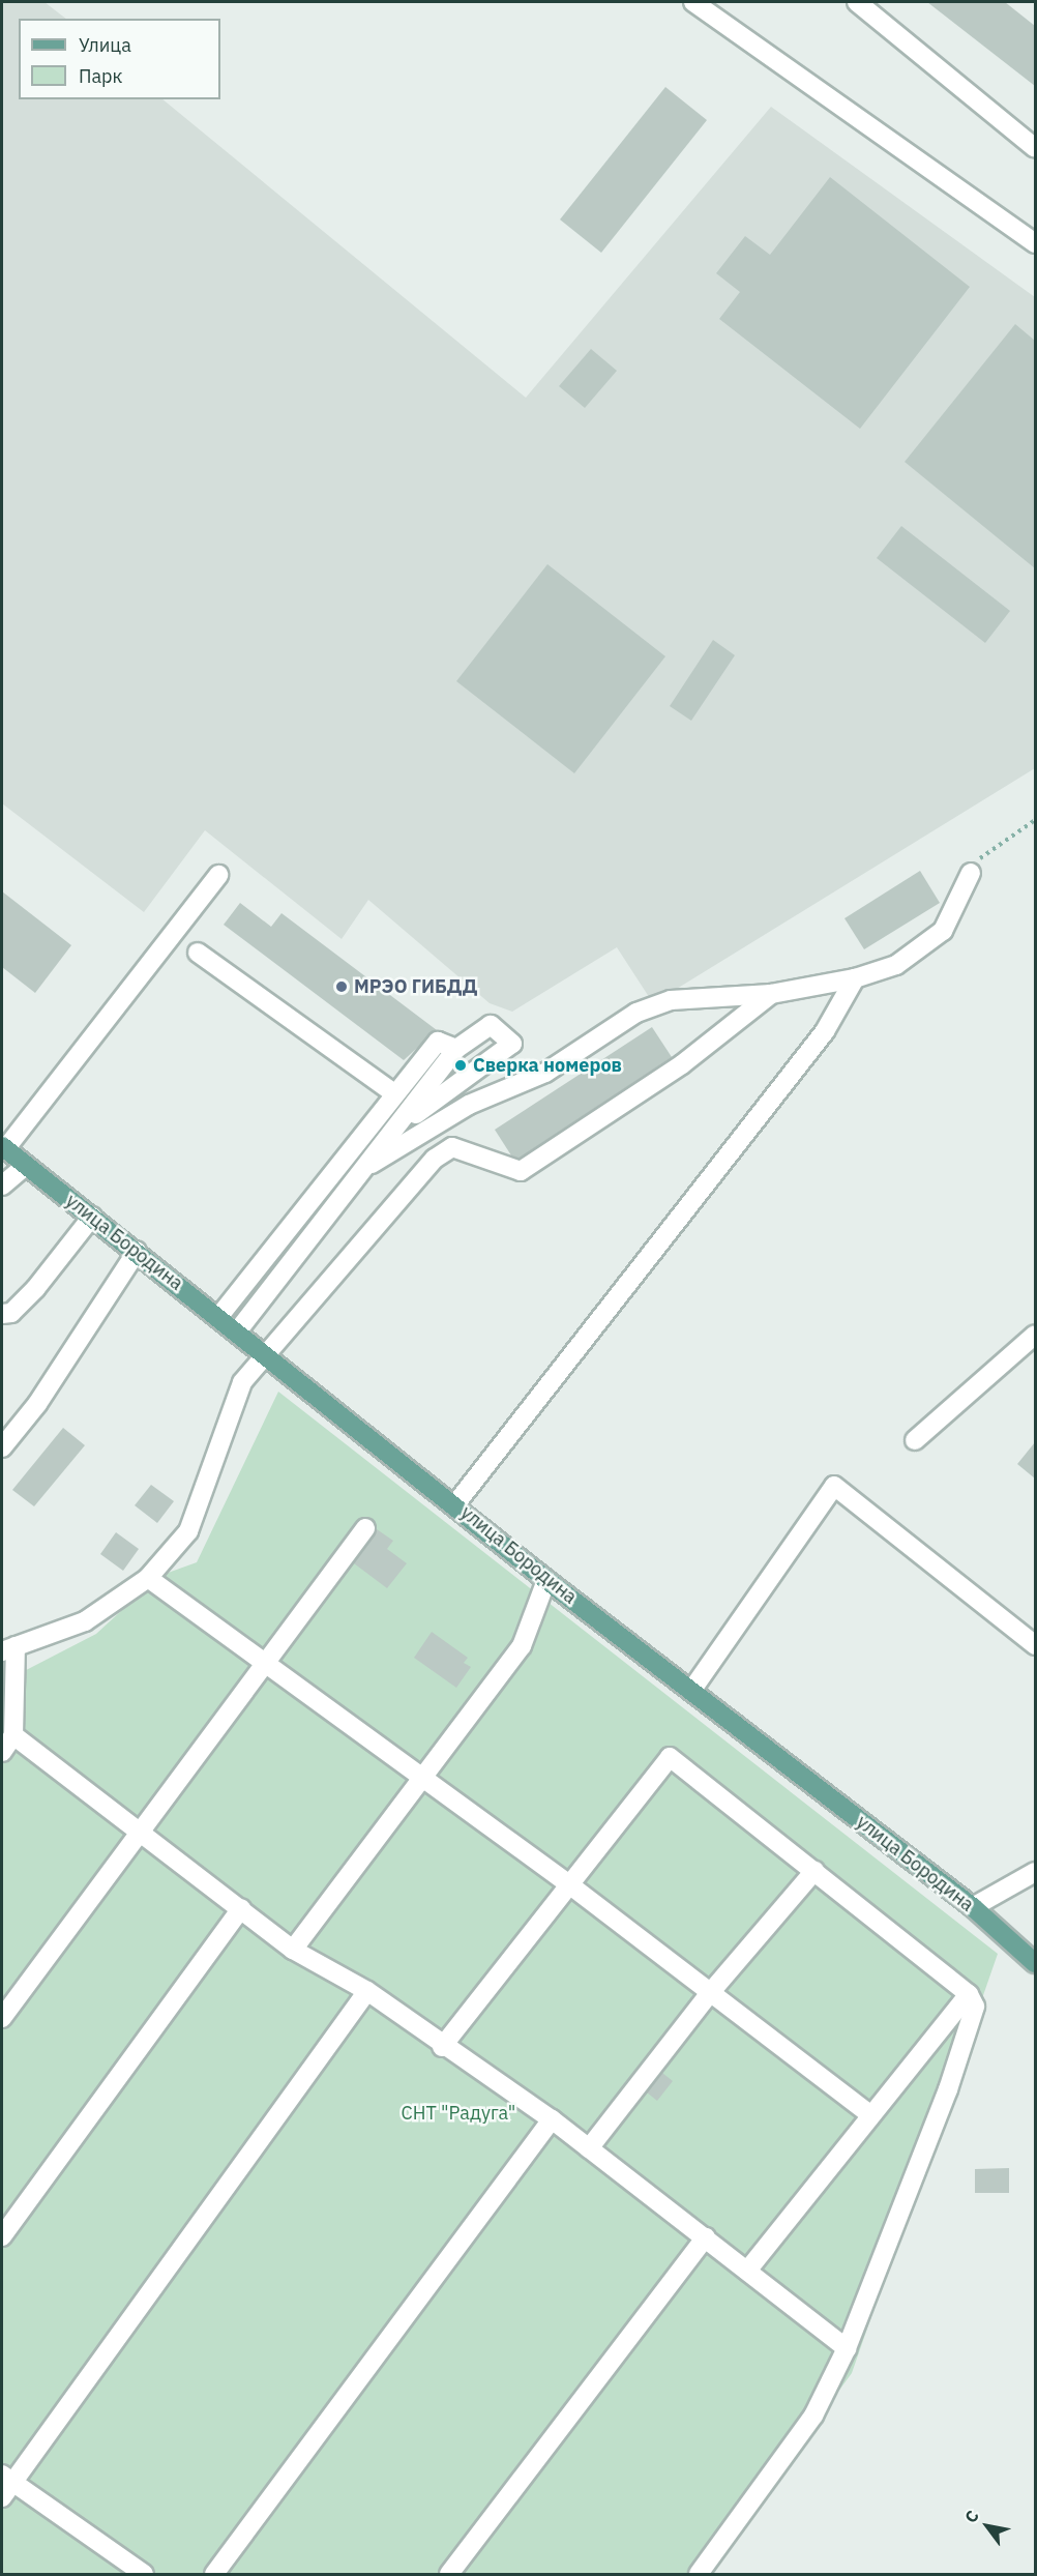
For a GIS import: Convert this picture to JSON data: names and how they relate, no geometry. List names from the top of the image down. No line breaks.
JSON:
{"streets":{"main road":["улица Бородина"]},"parks":["СНТ \"Радуга\""],"places":["МРЭО ГИБДД","Сверка номеров"],"legend":["Улица","Парк"],"north":"top left"}
